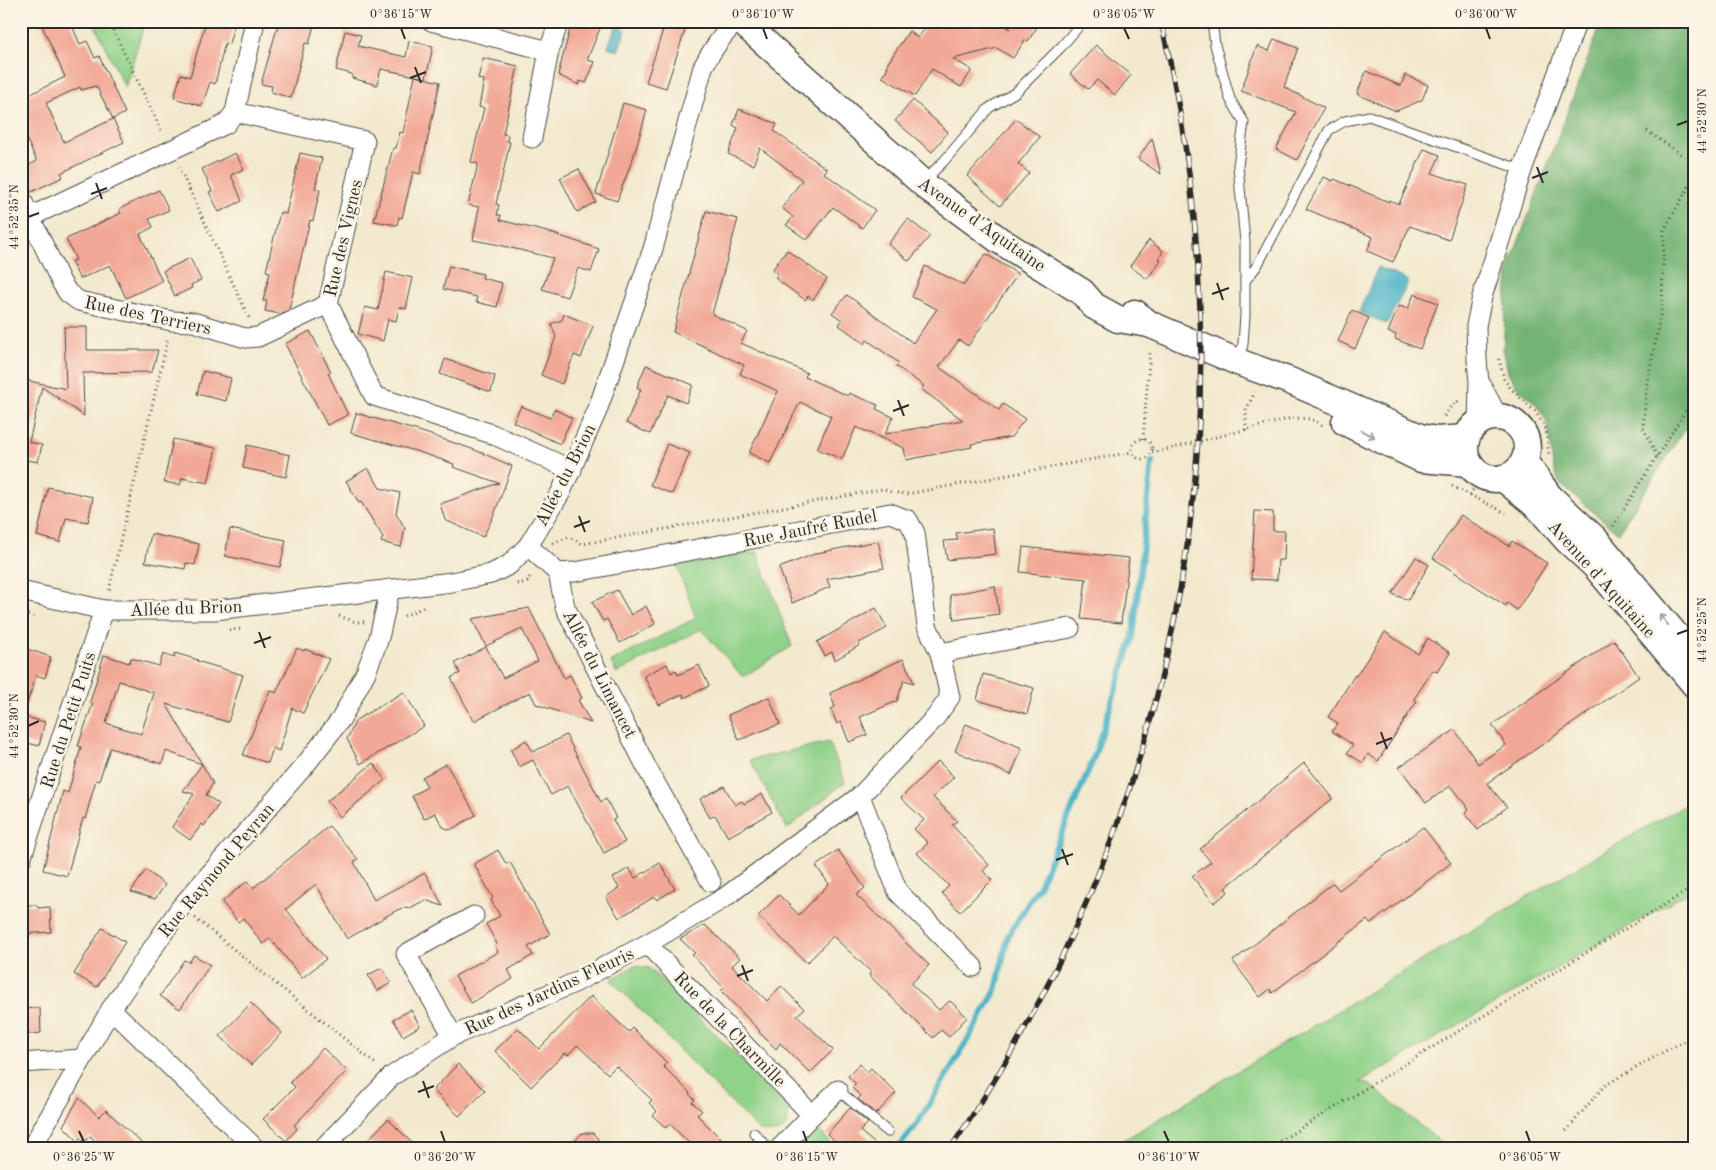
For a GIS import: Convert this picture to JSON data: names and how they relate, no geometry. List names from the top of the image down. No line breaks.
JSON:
{"streets":{"street":["Avenue d'Aquitaine","Rue des Vignes","Rue des Terriers","Allée du Brion","Rue Jaufré Rudel","Allée du Limancet","Rue du Petit Puits","Rue Raymond Peyran","Rue des Jardins Fleuris","Rue de la Charmille"]},"crossings":[["Avenue d'Aquitaine","Allée du Brion"],["Rue des Vignes","Allée du Brion"],["Allée du Brion","Rue du Petit Puits"],["Allée du Brion","Rue Raymond Peyran"],["Rue Jaufré Rudel","Allée du Limancet"],["Rue Jaufré Rudel","Rue des Jardins Fleuris"],["Rue des Jardins Fleuris","Rue de la Charmille"]],"coordinates":["0°36'15\"W","0°36'10\"W","0°36'05\"W","0°36'00\"W","44°52'30\"N","44°52'35\"N","44°52'25\"N","0°36'25\"W","0°36'20\"W"]}
